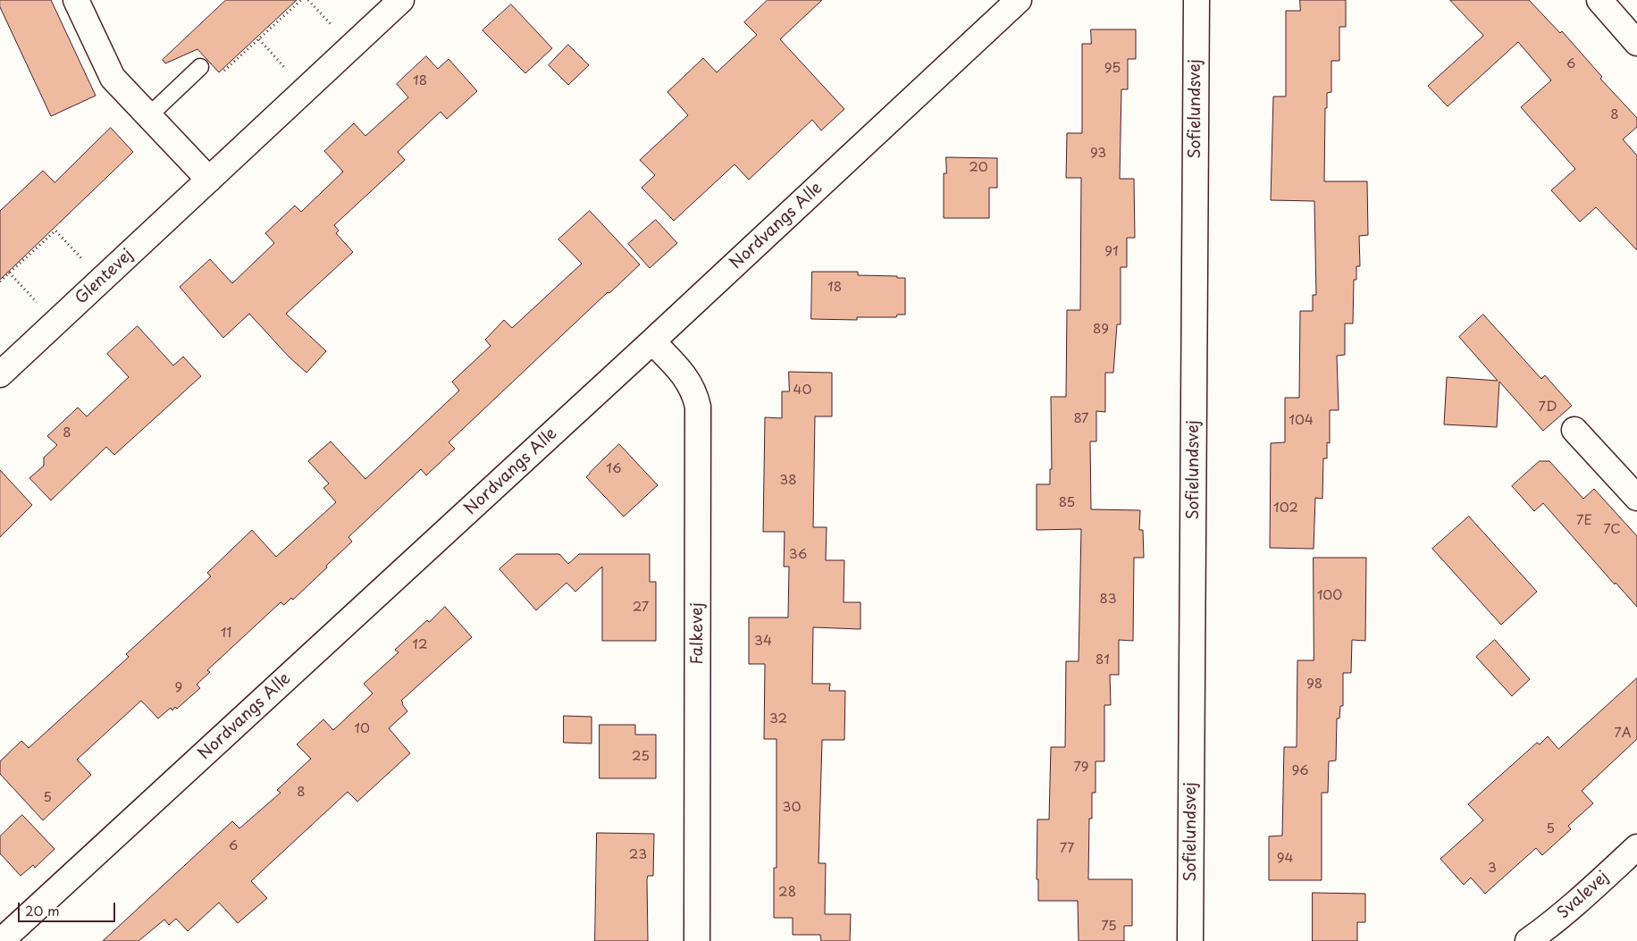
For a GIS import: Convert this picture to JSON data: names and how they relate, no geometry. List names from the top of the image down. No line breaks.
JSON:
{"streets":{"street":["Sofielundsvej","Nordvangs Alle","Glentevej","Falkevej","Svalevej"]},"crossings":[["Nordvangs Alle","Falkevej"]],"house_numbers":["6","95","18","8","93","20","91","18","89","40","7D","87","104","8","16","38","85","102","7E","7C","36","100","83","27","11","34","12","81","98","9","32","10","7A","25","79","96","8","5","30","5","6","77","23","94","3","28","75"],"scale_bar":"20 m"}
